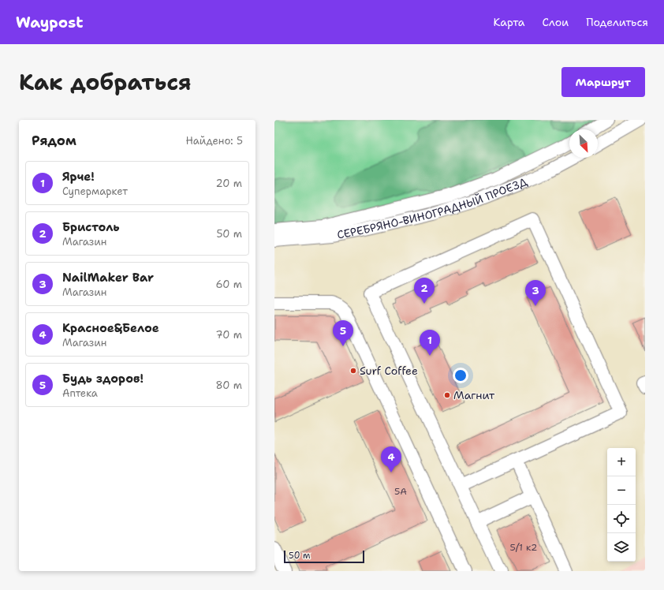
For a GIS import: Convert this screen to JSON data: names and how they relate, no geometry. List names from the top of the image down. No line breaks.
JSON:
{"streets":{"street":["СЕРЕБРЯНО-ВИНОГРАДНЫЙ ПРОЕЗД"]},"places":["Surf Coffee","Магнит"],"house_numbers":["5А","5/1 к2"],"scale_bar":"50 m","north":"bottom right","page":{"header":"Waypost","nav":["Карта","Слои","Поделиться"],"title":"Как добраться","buttons":"Маршрут","heading":["Рядом","Найдено: 5"],"list":[{"mark":"1","name":"Ярче!","note":"Супермаркет","value":"20 m"},{"mark":"2","name":"Бристоль","note":"Магазин","value":"50 m"},{"mark":"3","name":"NailMaker Bar","note":"Магазин","value":"60 m"},{"mark":"4","name":"Красное&Белое","note":"Магазин","value":"70 m"},{"mark":"5","name":"Будь здоров!","note":"Аптека","value":"80 m"}],"pins":["2","3","5","1","4"],"map_buttons":["+","−"],"scale":"50 m"}}
